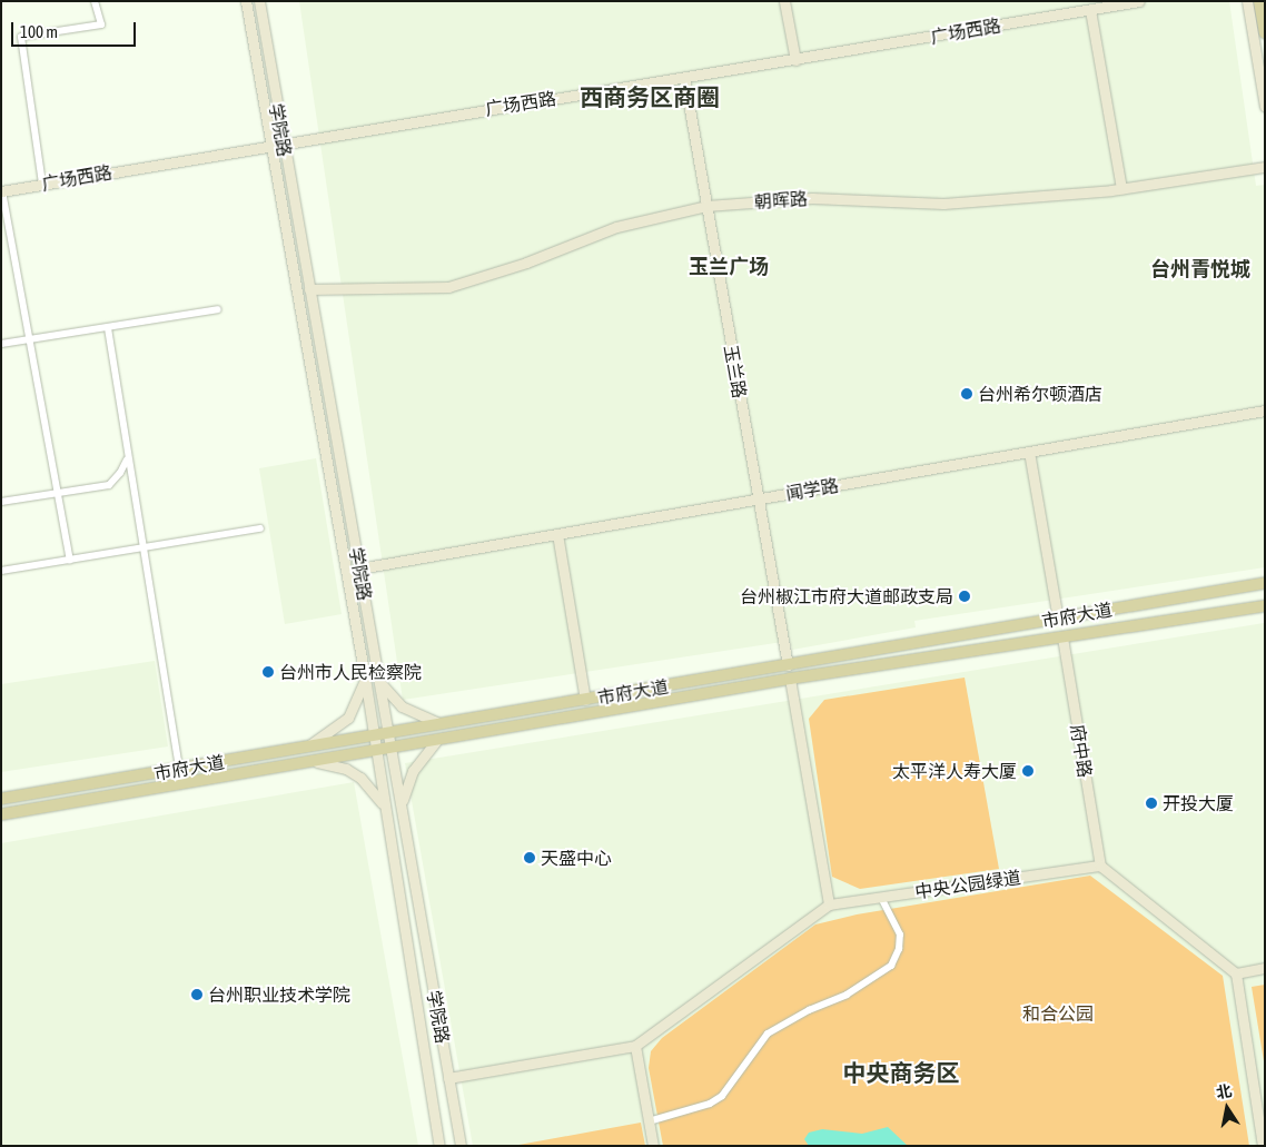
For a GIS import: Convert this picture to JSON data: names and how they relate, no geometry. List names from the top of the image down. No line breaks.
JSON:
{"streets":{"main road":["市府大道"],"street":["广场西路","学院路","朝晖路","玉兰路","闻学路","府中路","中央公园绿道"]},"crossings":[["广场西路","学院路"],["广场西路","玉兰路"],["学院路","朝晖路"],["学院路","闻学路"],["学院路","市府大道"],["朝晖路","玉兰路"],["玉兰路","闻学路"],["玉兰路","市府大道"],["市府大道","府中路"],["府中路","中央公园绿道"]],"districts":["西商务区商圈","玉兰广场","台州青悦城","中央商务区"],"parks":["和合公园"],"places":["台州希尔顿酒店","台州椒江市府大道邮政支局","台州市人民检察院","太平洋人寿大厦","开投大厦","天盛中心","台州职业技术学院"],"scale_bar":"100 m","north":"top"}
